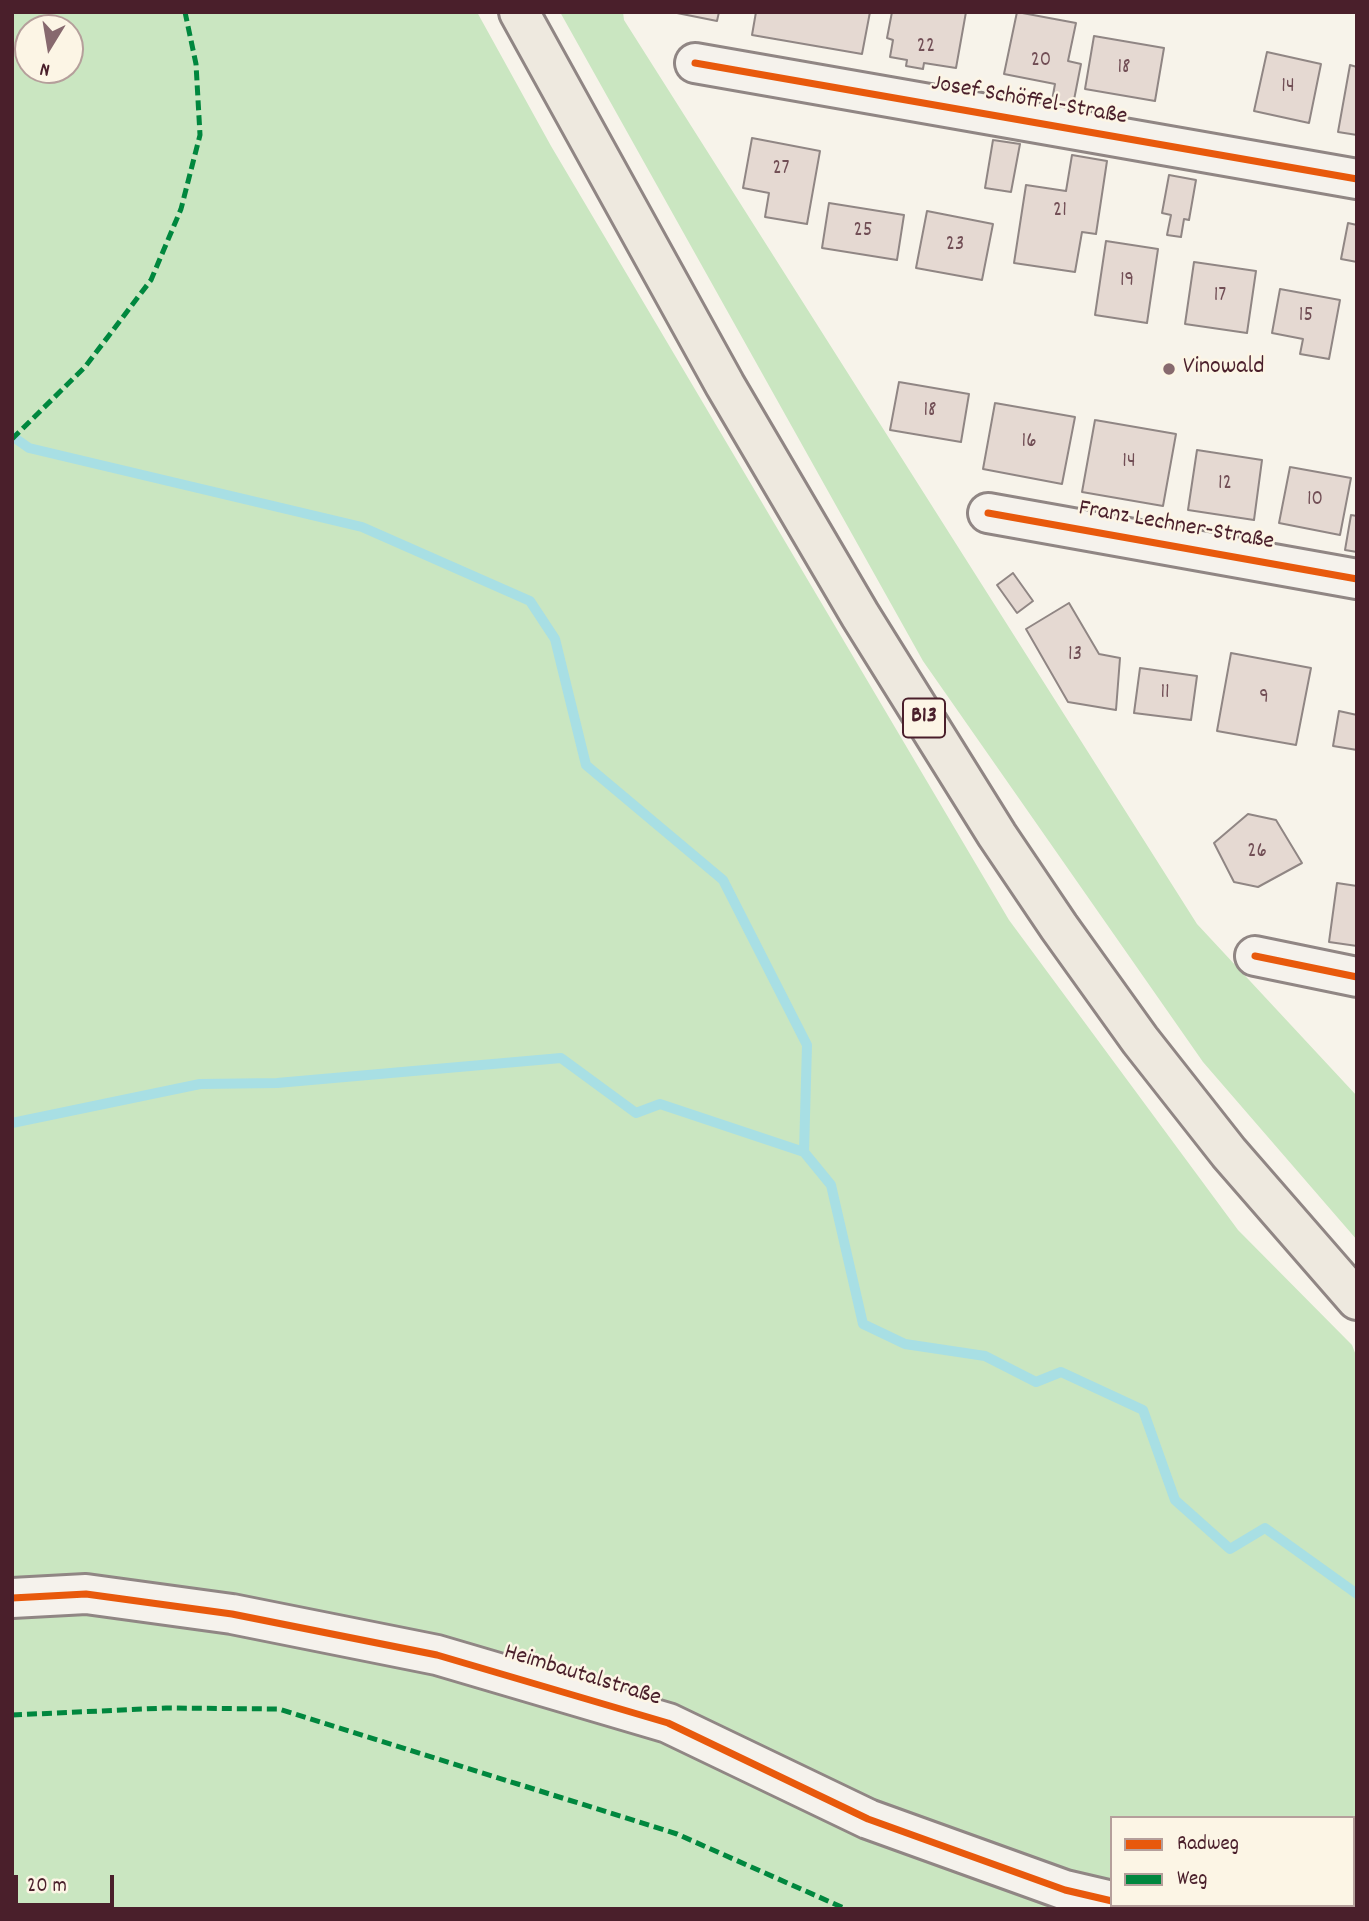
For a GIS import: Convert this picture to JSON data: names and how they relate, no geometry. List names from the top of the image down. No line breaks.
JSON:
{"streets":{"main road":["B13"],"street":["Josef Schöffel-Straße","Franz Lechner-Straße","Heimbautalstraße"]},"places":["Vinowald"],"house_numbers":["22","20","18","14","27","21","25","23","19","17","15","18","16","14","12","10","13","11","9","26"],"legend":["Radweg","Weg"],"scale_bar":"20 m","north":"bottom"}
